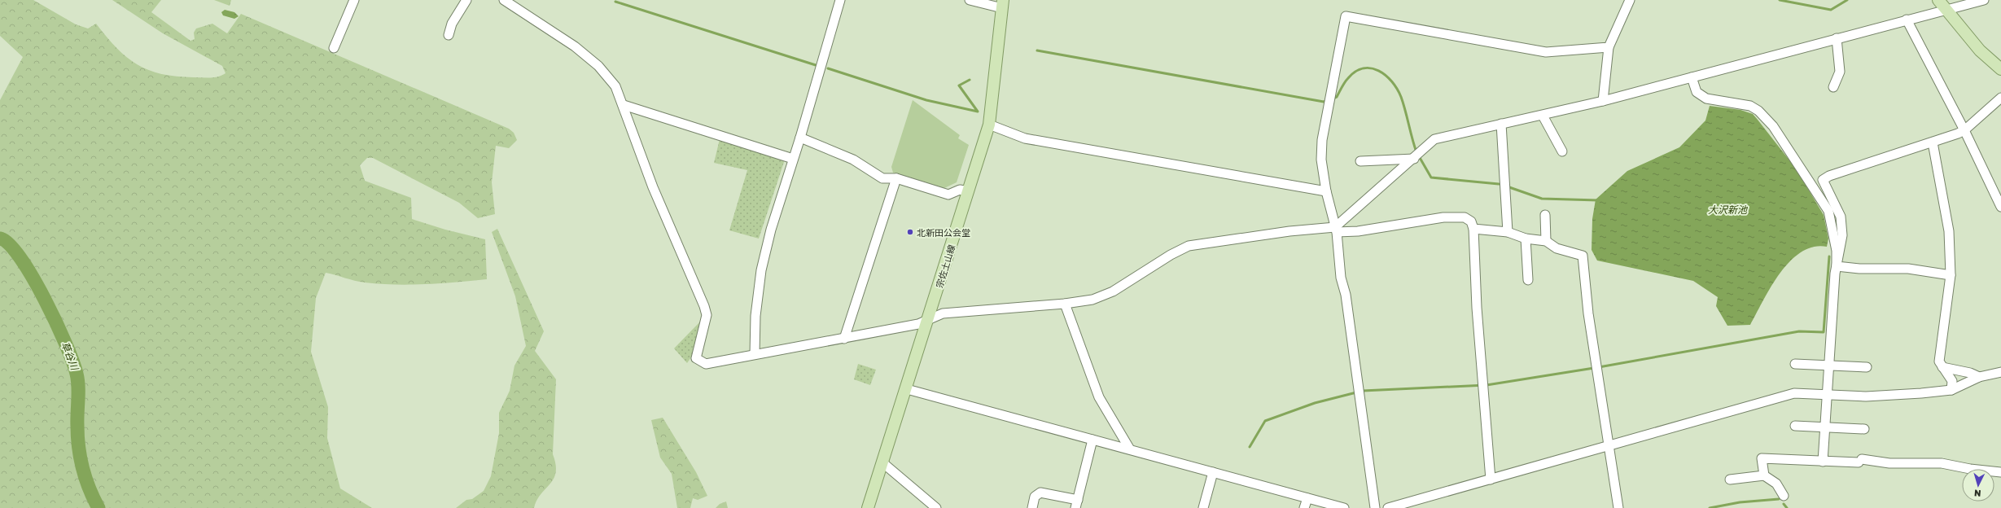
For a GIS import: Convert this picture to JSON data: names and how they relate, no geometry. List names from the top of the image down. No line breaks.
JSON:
{"streets":{"main road":["宗佐土山線"]},"water":["大沢新池","草谷川"],"places":["北新田公会堂"],"north":"bottom"}
